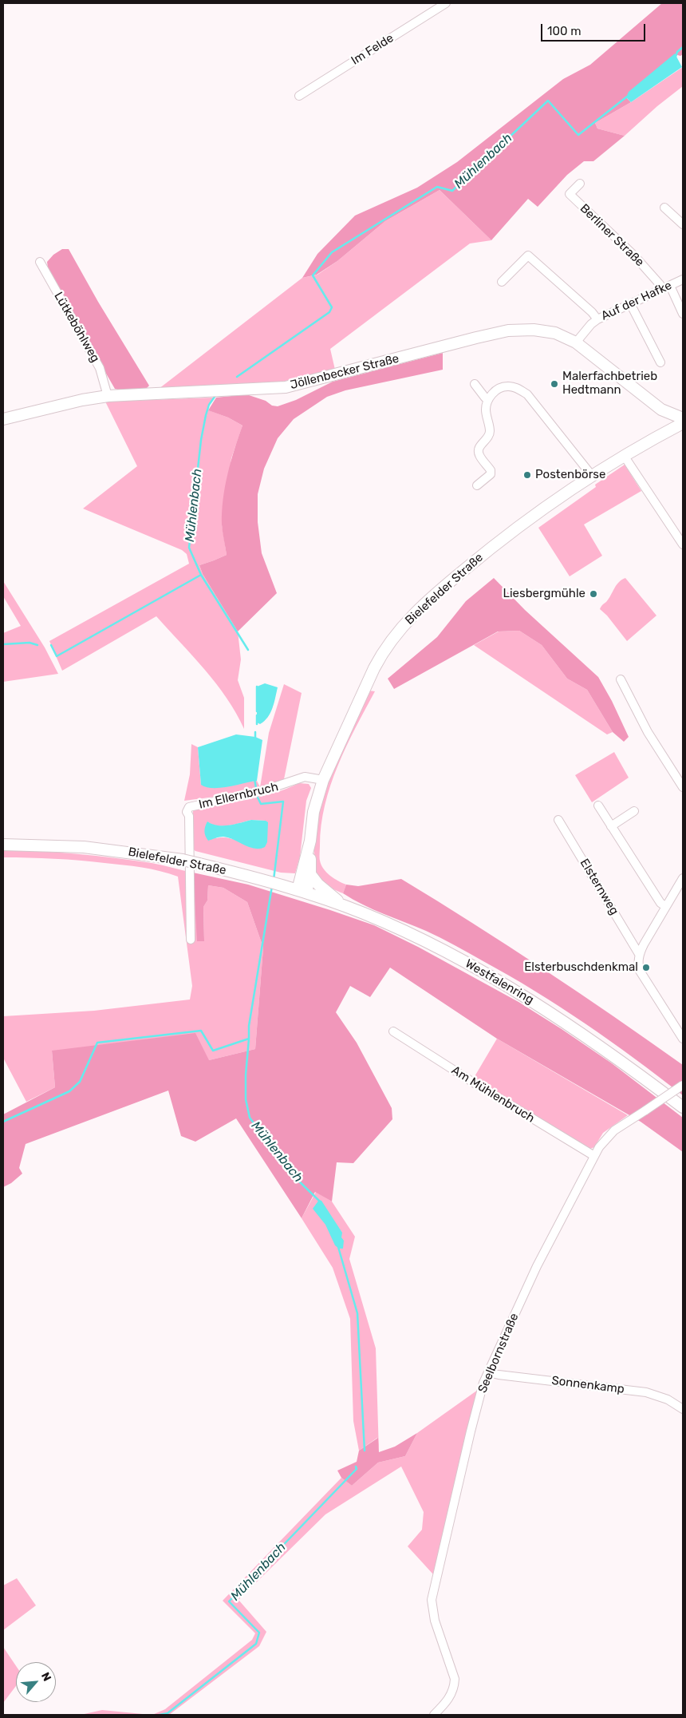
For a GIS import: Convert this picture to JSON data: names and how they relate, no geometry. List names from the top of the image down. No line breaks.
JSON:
{"streets":{"main road":["Jöllenbecker Straße","Bielefelder Straße","Westfalenring"],"street":["Im Felde","Berliner Straße","Auf der Hafke","Lütkeböhlweg","Im Ellernbruch","Elsternweg","Am Mühlenbruch","Seelbornstraße","Sonnenkamp"]},"crossings":[["Berliner Straße","Auf der Hafke"],["Auf der Hafke","Jöllenbecker Straße"],["Lütkeböhlweg","Jöllenbecker Straße"],["Jöllenbecker Straße","Bielefelder Straße"],["Bielefelder Straße","Im Ellernbruch"],["Bielefelder Straße","Westfalenring"],["Am Mühlenbruch","Seelbornstraße"],["Seelbornstraße","Sonnenkamp"]],"water":["Mühlenbach"],"places":["Malerfachbetrieb Hedtmann","Postenbörse","Liesbergmühle","Elsterbuschdenkmal"],"scale_bar":"100 m","north":"top right"}
